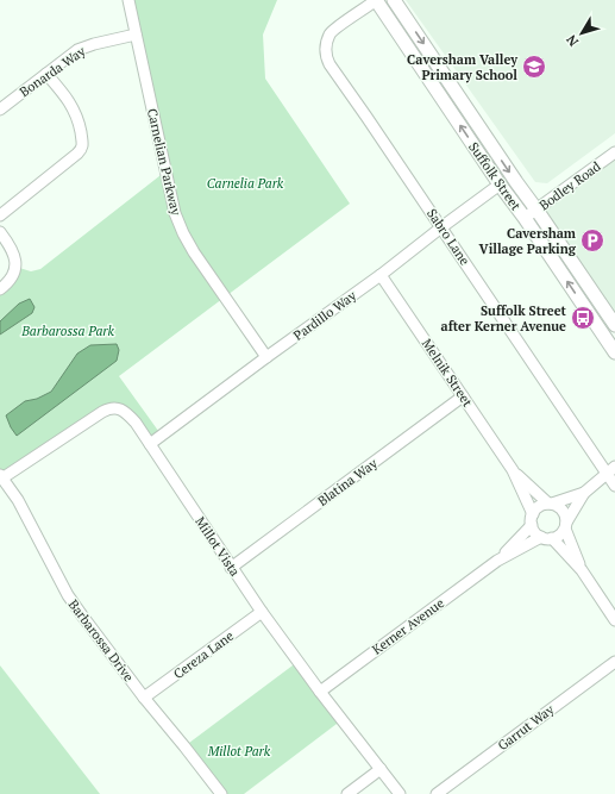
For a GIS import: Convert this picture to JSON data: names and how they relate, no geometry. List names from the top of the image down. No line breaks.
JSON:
{"streets":{"street":["Bonarda Way","Carnelian Parkway","Suffolk Street","Bodley Road","Sabro Lane","Pardillo Way","Melnik Street","Blatina Way","Millot Vista","Kerner Avenue","Barbarossa Drive","Cereza Lane","Garrut Way"]},"crossings":[["Bonarda Way","Carnelian Parkway"],["Carnelian Parkway","Pardillo Way"],["Suffolk Street","Bodley Road"],["Suffolk Street","Sabro Lane"],["Suffolk Street","Pardillo Way"],["Sabro Lane","Pardillo Way"],["Pardillo Way","Melnik Street"],["Pardillo Way","Millot Vista"],["Melnik Street","Blatina Way"],["Melnik Street","Kerner Avenue"],["Blatina Way","Millot Vista"],["Millot Vista","Kerner Avenue"],["Millot Vista","Barbarossa Drive"],["Millot Vista","Cereza Lane"],["Barbarossa Drive","Cereza Lane"]],"parks":["Carnelia Park","Barbarossa Park","Millot Park"],"places":{"school or university":["Caversham Valley Primary School"],"parking":["Caversham Village Parking"],"bus stop":["Suffolk Street after Kerner Avenue"]},"north":"bottom left"}
